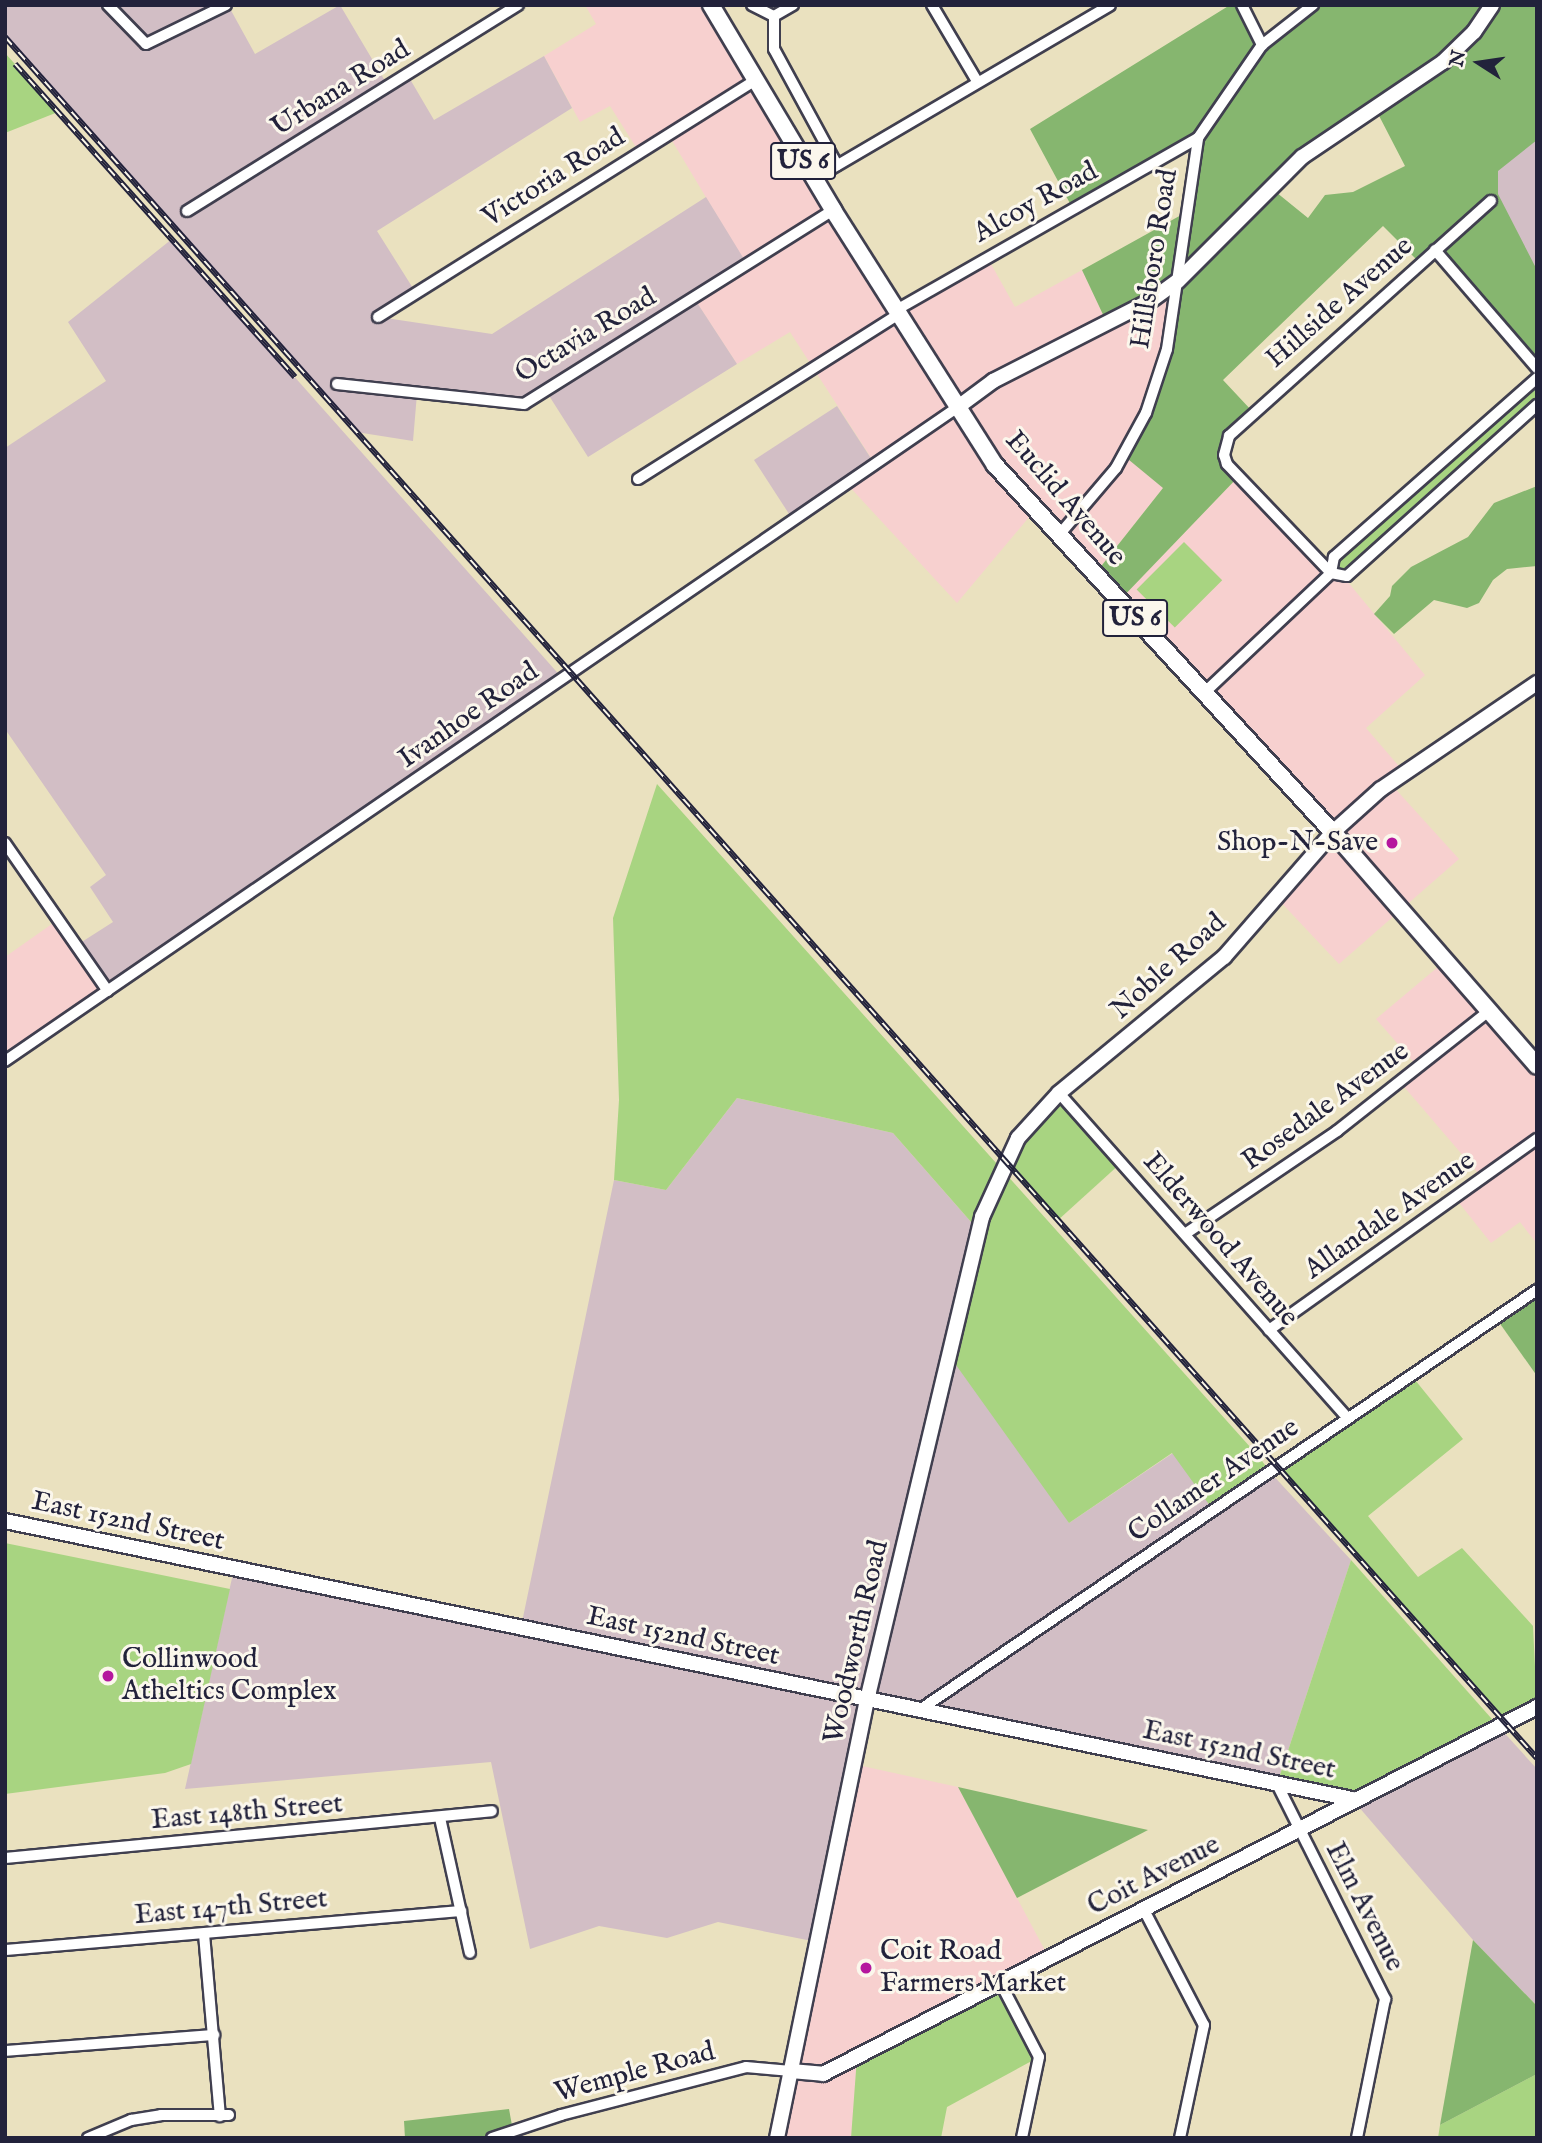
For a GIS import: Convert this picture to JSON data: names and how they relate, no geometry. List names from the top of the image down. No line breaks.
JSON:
{"streets":{"main road":["US 6","Euclid Avenue"],"street":["Urbana Road","Victoria Road","Alcoy Road","Hillsboro Road","Hillside Avenue","Octavia Road","Ivanhoe Road","Noble Road","Rosedale Avenue","Allandale Avenue","Elderwood Avenue","Collamer Avenue","East 152nd Street","Woodworth Road","East 148th Street","Coit Avenue","Elm Avenue","East 147th Street","Wemple Road"]},"crossings":[["Victoria Road","Euclid Avenue"],["Alcoy Road","Hillsboro Road"],["Alcoy Road","Euclid Avenue"],["Hillsboro Road","Euclid Avenue"],["Octavia Road","Euclid Avenue"],["Euclid Avenue","Ivanhoe Road"],["Euclid Avenue","Noble Road"],["Euclid Avenue","Rosedale Avenue"],["Noble Road","Elderwood Avenue"],["Noble Road","Woodworth Road"],["Rosedale Avenue","Elderwood Avenue"],["Allandale Avenue","Elderwood Avenue"],["Elderwood Avenue","Collamer Avenue"],["Collamer Avenue","East 152nd Street"],["East 152nd Street","Woodworth Road"],["East 152nd Street","Coit Avenue"],["East 152nd Street","Elm Avenue"],["Woodworth Road","Coit Avenue"],["Woodworth Road","Wemple Road"],["Coit Avenue","Elm Avenue"],["Coit Avenue","Wemple Road"]],"places":["Shop-N-Save","Collinwood Atheltics Complex","Coit Road Farmers Market"],"north":"left"}
